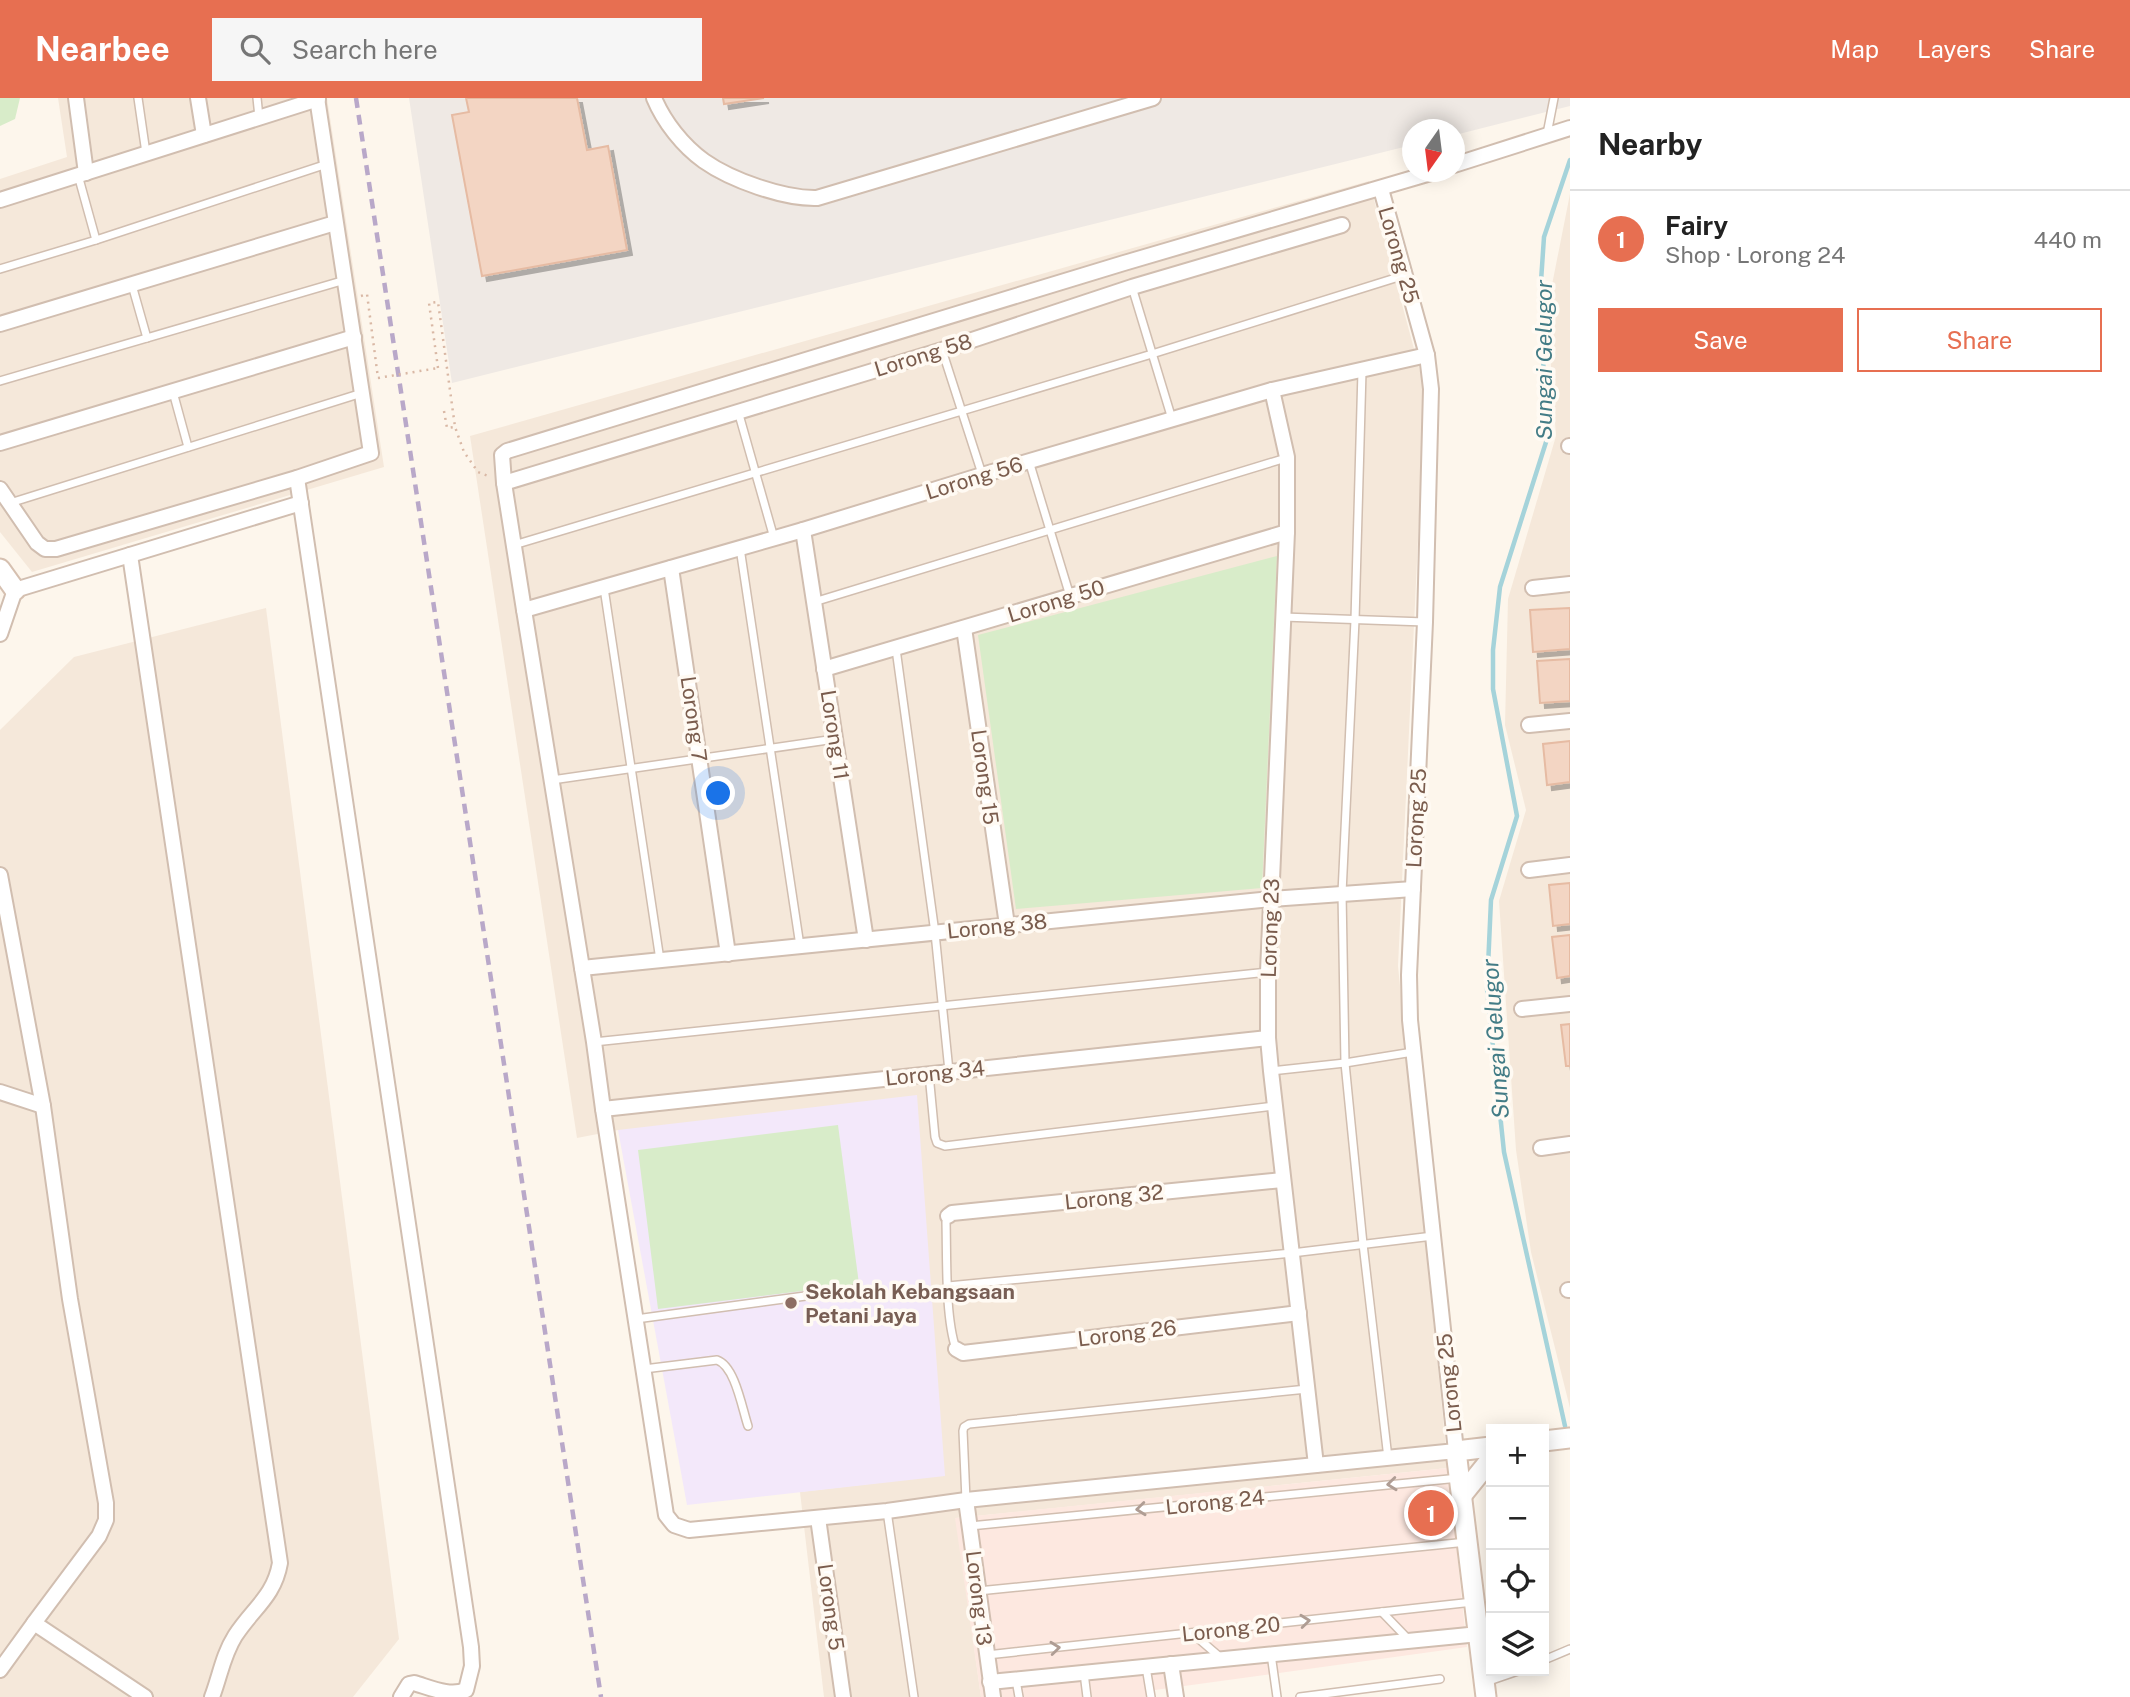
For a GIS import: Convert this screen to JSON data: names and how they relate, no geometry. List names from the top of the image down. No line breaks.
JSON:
{"streets":{"street":["Lorong 25","Lorong 58","Lorong 56","Lorong 50","Lorong 7","Lorong 11","Lorong 15","Lorong 38","Lorong 23","Lorong 34","Lorong 32","Lorong 26","Lorong 24","Lorong 13","Lorong 5","Lorong 20"]},"crossings":[["Lorong 25","Lorong 56"],["Lorong 25","Lorong 38"],["Lorong 25","Lorong 24"],["Lorong 58","Lorong 24"],["Lorong 56","Lorong 7"],["Lorong 56","Lorong 11"],["Lorong 56","Lorong 23"],["Lorong 56","Lorong 24"],["Lorong 50","Lorong 11"],["Lorong 50","Lorong 15"],["Lorong 50","Lorong 23"],["Lorong 7","Lorong 38"],["Lorong 11","Lorong 38"],["Lorong 15","Lorong 38"],["Lorong 38","Lorong 23"],["Lorong 38","Lorong 24"],["Lorong 23","Lorong 34"],["Lorong 23","Lorong 32"],["Lorong 23","Lorong 26"],["Lorong 23","Lorong 24"],["Lorong 34","Lorong 24"],["Lorong 24","Lorong 13"],["Lorong 24","Lorong 5"],["Lorong 13","Lorong 20"]],"water":["Sungai Gelugor"],"places":["Sekolah Kebangsaan Petani Jaya"],"north":"bottom","page":{"header":"Nearbee","search":"Search here","nav":["Map","Layers","Share"],"heading":"Nearby","list":[{"mark":"1","name":"Fairy","note":"Shop · Lorong 24","value":"440 m"}],"buttons":["Save","Share"],"map_buttons":["+","−"],"pins":"1"}}
